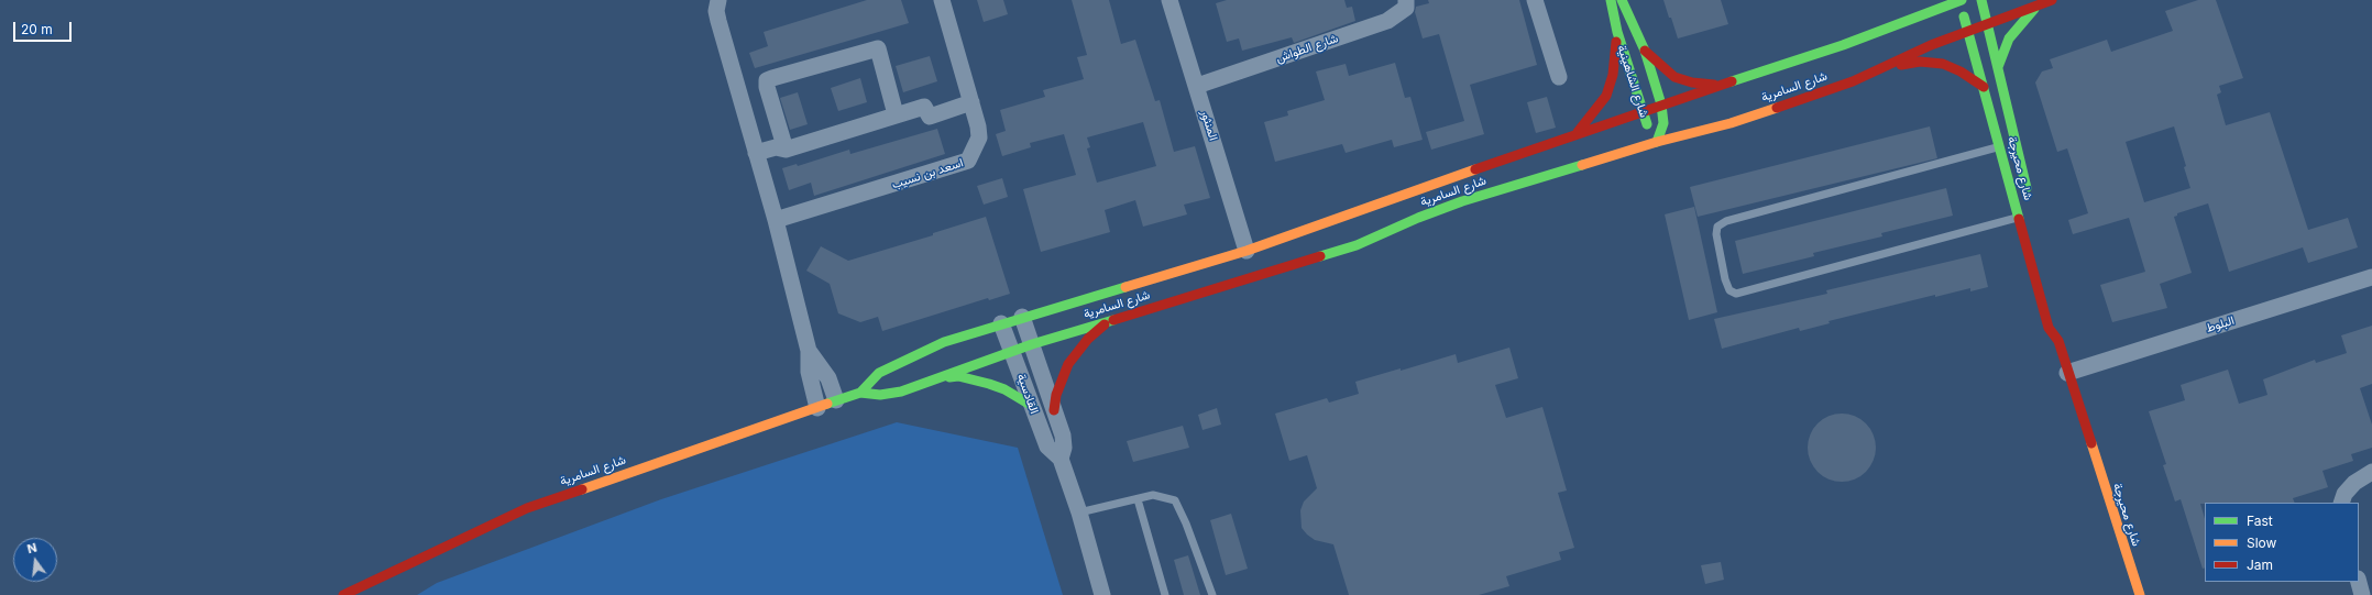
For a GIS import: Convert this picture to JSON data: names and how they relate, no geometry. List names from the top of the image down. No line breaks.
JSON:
{"streets":{"street":["شارع الطواش","شارع الشاهينية","شارع السامرية","المنثور","شارع محيرجة","اسعد بن نسيب","البلوط","القادسية"]},"crossings":[["شارع الطواش","المنثور"],["شارع الشاهينية","شارع السامرية"],["شارع السامرية","المنثور"],["شارع السامرية","شارع محيرجة"],["شارع السامرية","القادسية"],["شارع محيرجة","البلوط"]],"legend":["Fast","Slow","Jam"],"scale_bar":"20 m","north":"top"}
